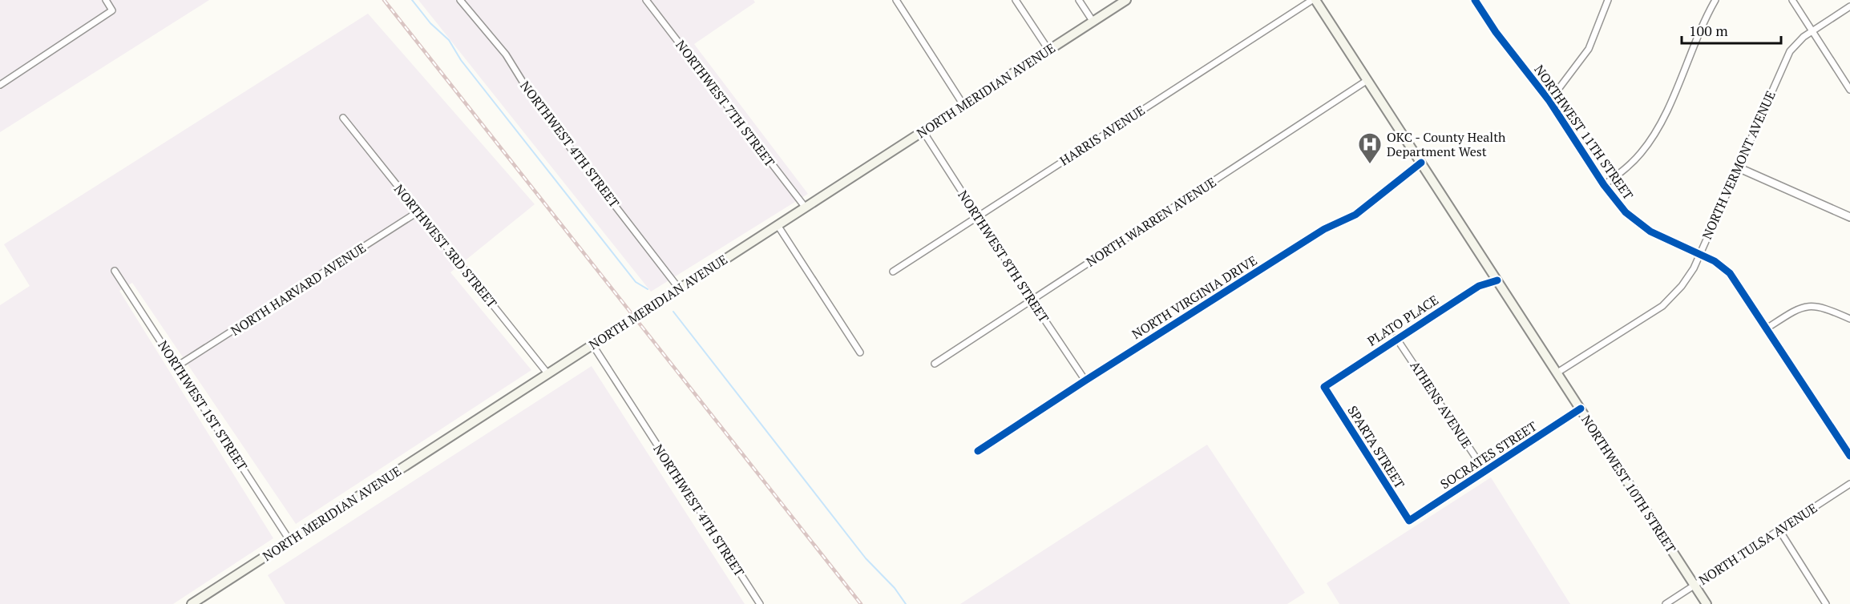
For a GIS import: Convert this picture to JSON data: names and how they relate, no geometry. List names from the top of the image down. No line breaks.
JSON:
{"streets":{"main road":["NORTH MERIDIAN AVENUE","NORTHWEST 10TH STREET"],"street":["NORTHWEST 7TH STREET","NORTHWEST 11TH STREET","HARRIS AVENUE","NORTHWEST 4TH STREET","NORTH VERMONT AVENUE","NORTH WARREN AVENUE","NORTHWEST 3RD STREET","NORTHWEST 8TH STREET","NORTH HARVARD AVENUE","NORTH VIRGINIA DRIVE","PLATO PLACE","ATHENS AVENUE","NORTHWEST 1ST STREET","SPARTA STREET","SOCRATES STREET","NORTH TULSA AVENUE"]},"crossings":[["NORTH MERIDIAN AVENUE","NORTHWEST 7TH STREET"],["NORTH MERIDIAN AVENUE","NORTHWEST 4TH STREET"],["NORTH MERIDIAN AVENUE","NORTHWEST 3RD STREET"],["NORTH MERIDIAN AVENUE","NORTHWEST 8TH STREET"],["NORTH MERIDIAN AVENUE","NORTHWEST 1ST STREET"],["NORTHWEST 11TH STREET","NORTH VERMONT AVENUE"],["HARRIS AVENUE","NORTHWEST 8TH STREET"],["NORTH VERMONT AVENUE","NORTHWEST 10TH STREET"],["NORTH WARREN AVENUE","NORTHWEST 8TH STREET"],["NORTH WARREN AVENUE","NORTHWEST 10TH STREET"],["NORTHWEST 3RD STREET","NORTH HARVARD AVENUE"],["NORTHWEST 8TH STREET","NORTH VIRGINIA DRIVE"],["NORTH HARVARD AVENUE","NORTHWEST 1ST STREET"],["NORTH VIRGINIA DRIVE","NORTHWEST 10TH STREET"],["PLATO PLACE","ATHENS AVENUE"],["PLATO PLACE","SPARTA STREET"],["PLATO PLACE","NORTHWEST 10TH STREET"],["ATHENS AVENUE","SOCRATES STREET"],["SPARTA STREET","SOCRATES STREET"],["SOCRATES STREET","NORTHWEST 10TH STREET"],["NORTHWEST 10TH STREET","NORTH TULSA AVENUE"]],"places":{"hospital":["OKC - County Health Department West"]},"scale_bar":"100 m"}
